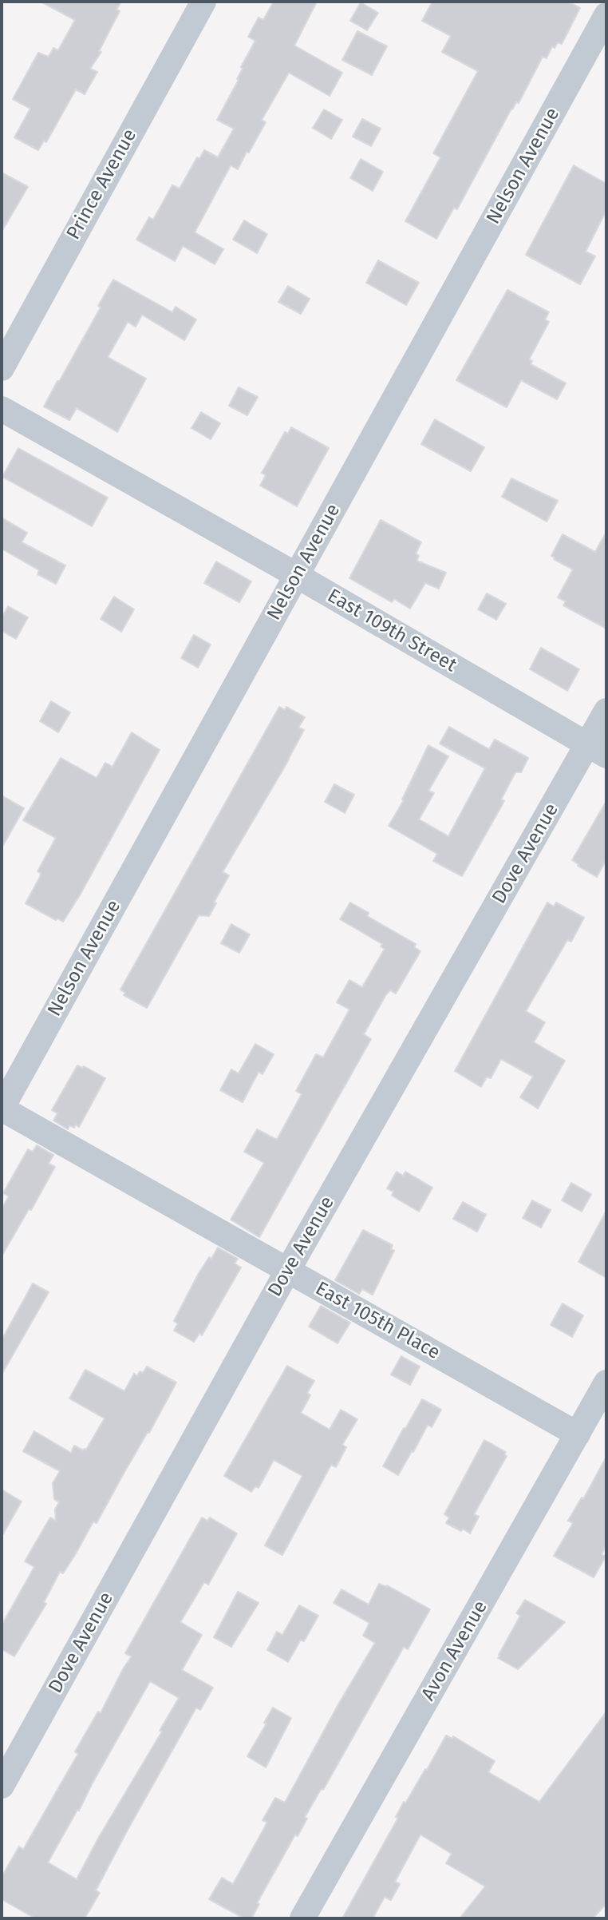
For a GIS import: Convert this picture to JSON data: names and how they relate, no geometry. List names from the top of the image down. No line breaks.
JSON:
{"streets":{"street":["Nelson Avenue","Prince Avenue","East 109th Street","Dove Avenue","East 105th Place","Avon Avenue"]},"crossings":[["Nelson Avenue","East 109th Street"],["Nelson Avenue","East 105th Place"],["East 109th Street","Dove Avenue"],["Dove Avenue","East 105th Place"],["East 105th Place","Avon Avenue"]]}
